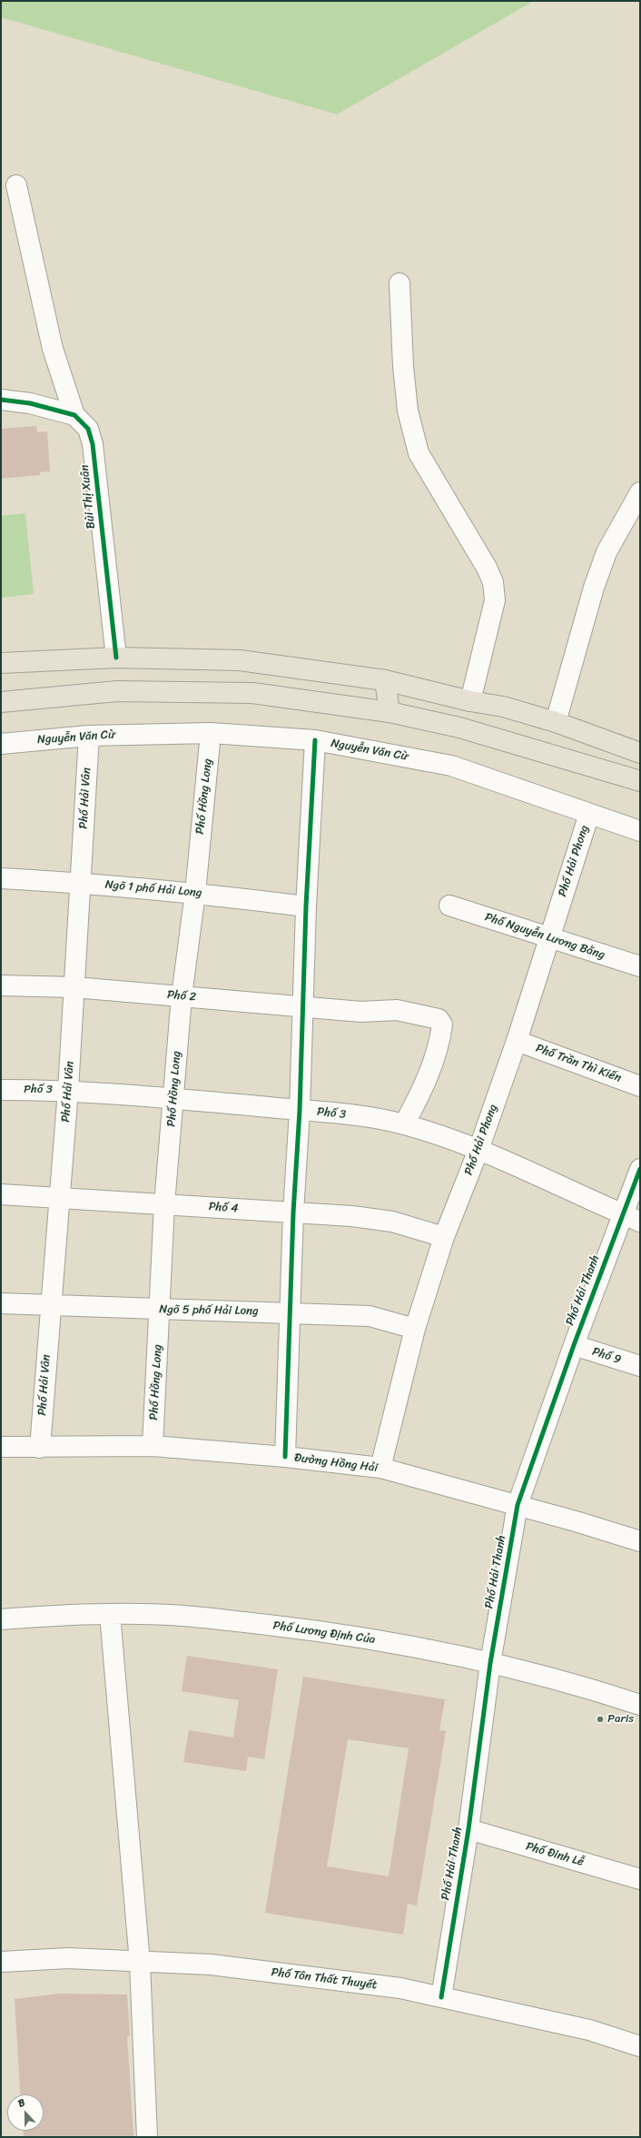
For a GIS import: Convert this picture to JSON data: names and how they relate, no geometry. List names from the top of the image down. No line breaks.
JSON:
{"streets":{"street":["Bùi Thị Xuân","Nguyễn Văn Cừ","Phố Hồng Long","Phố Hải Vân","Phố Hải Phong","Ngõ 1 phố Hải Long","Phố Nguyễn Lương Bằng","Phố 2","Phố Trần Thì Kiến","Phố 3","Phố 4","Phố Hải Thanh","Ngõ 5 phố Hải Long","Phố 9","Đường Hồng Hải","Phố Lương Định Của","Phố Đinh Lễ","Phố Tôn Thất Thuyết"]},"crossings":[["Nguyễn Văn Cừ","Phố Hồng Long"],["Nguyễn Văn Cừ","Phố Hải Vân"],["Nguyễn Văn Cừ","Phố Hải Phong"],["Phố Hồng Long","Ngõ 1 phố Hải Long"],["Phố Hồng Long","Phố 2"],["Phố Hồng Long","Phố 3"],["Phố Hồng Long","Phố 4"],["Phố Hồng Long","Ngõ 5 phố Hải Long"],["Phố Hồng Long","Đường Hồng Hải"],["Phố Hải Vân","Ngõ 1 phố Hải Long"],["Phố Hải Vân","Phố 2"],["Phố Hải Vân","Phố 3"],["Phố Hải Vân","Phố 4"],["Phố Hải Vân","Ngõ 5 phố Hải Long"],["Phố Hải Vân","Đường Hồng Hải"],["Phố Hải Phong","Phố Nguyễn Lương Bằng"],["Phố Hải Phong","Phố Trần Thì Kiến"],["Phố Hải Phong","Phố 3"],["Phố Hải Phong","Phố 4"],["Phố Hải Phong","Ngõ 5 phố Hải Long"],["Phố Hải Phong","Đường Hồng Hải"],["Phố 2","Phố 3"],["Phố 3","Phố Hải Thanh"],["Phố Hải Thanh","Phố 9"],["Phố Hải Thanh","Đường Hồng Hải"],["Phố Hải Thanh","Phố Lương Định Của"],["Phố Hải Thanh","Phố Đinh Lễ"],["Phố Hải Thanh","Phố Tôn Thất Thuyết"]],"places":["Paris"],"north":"top"}
